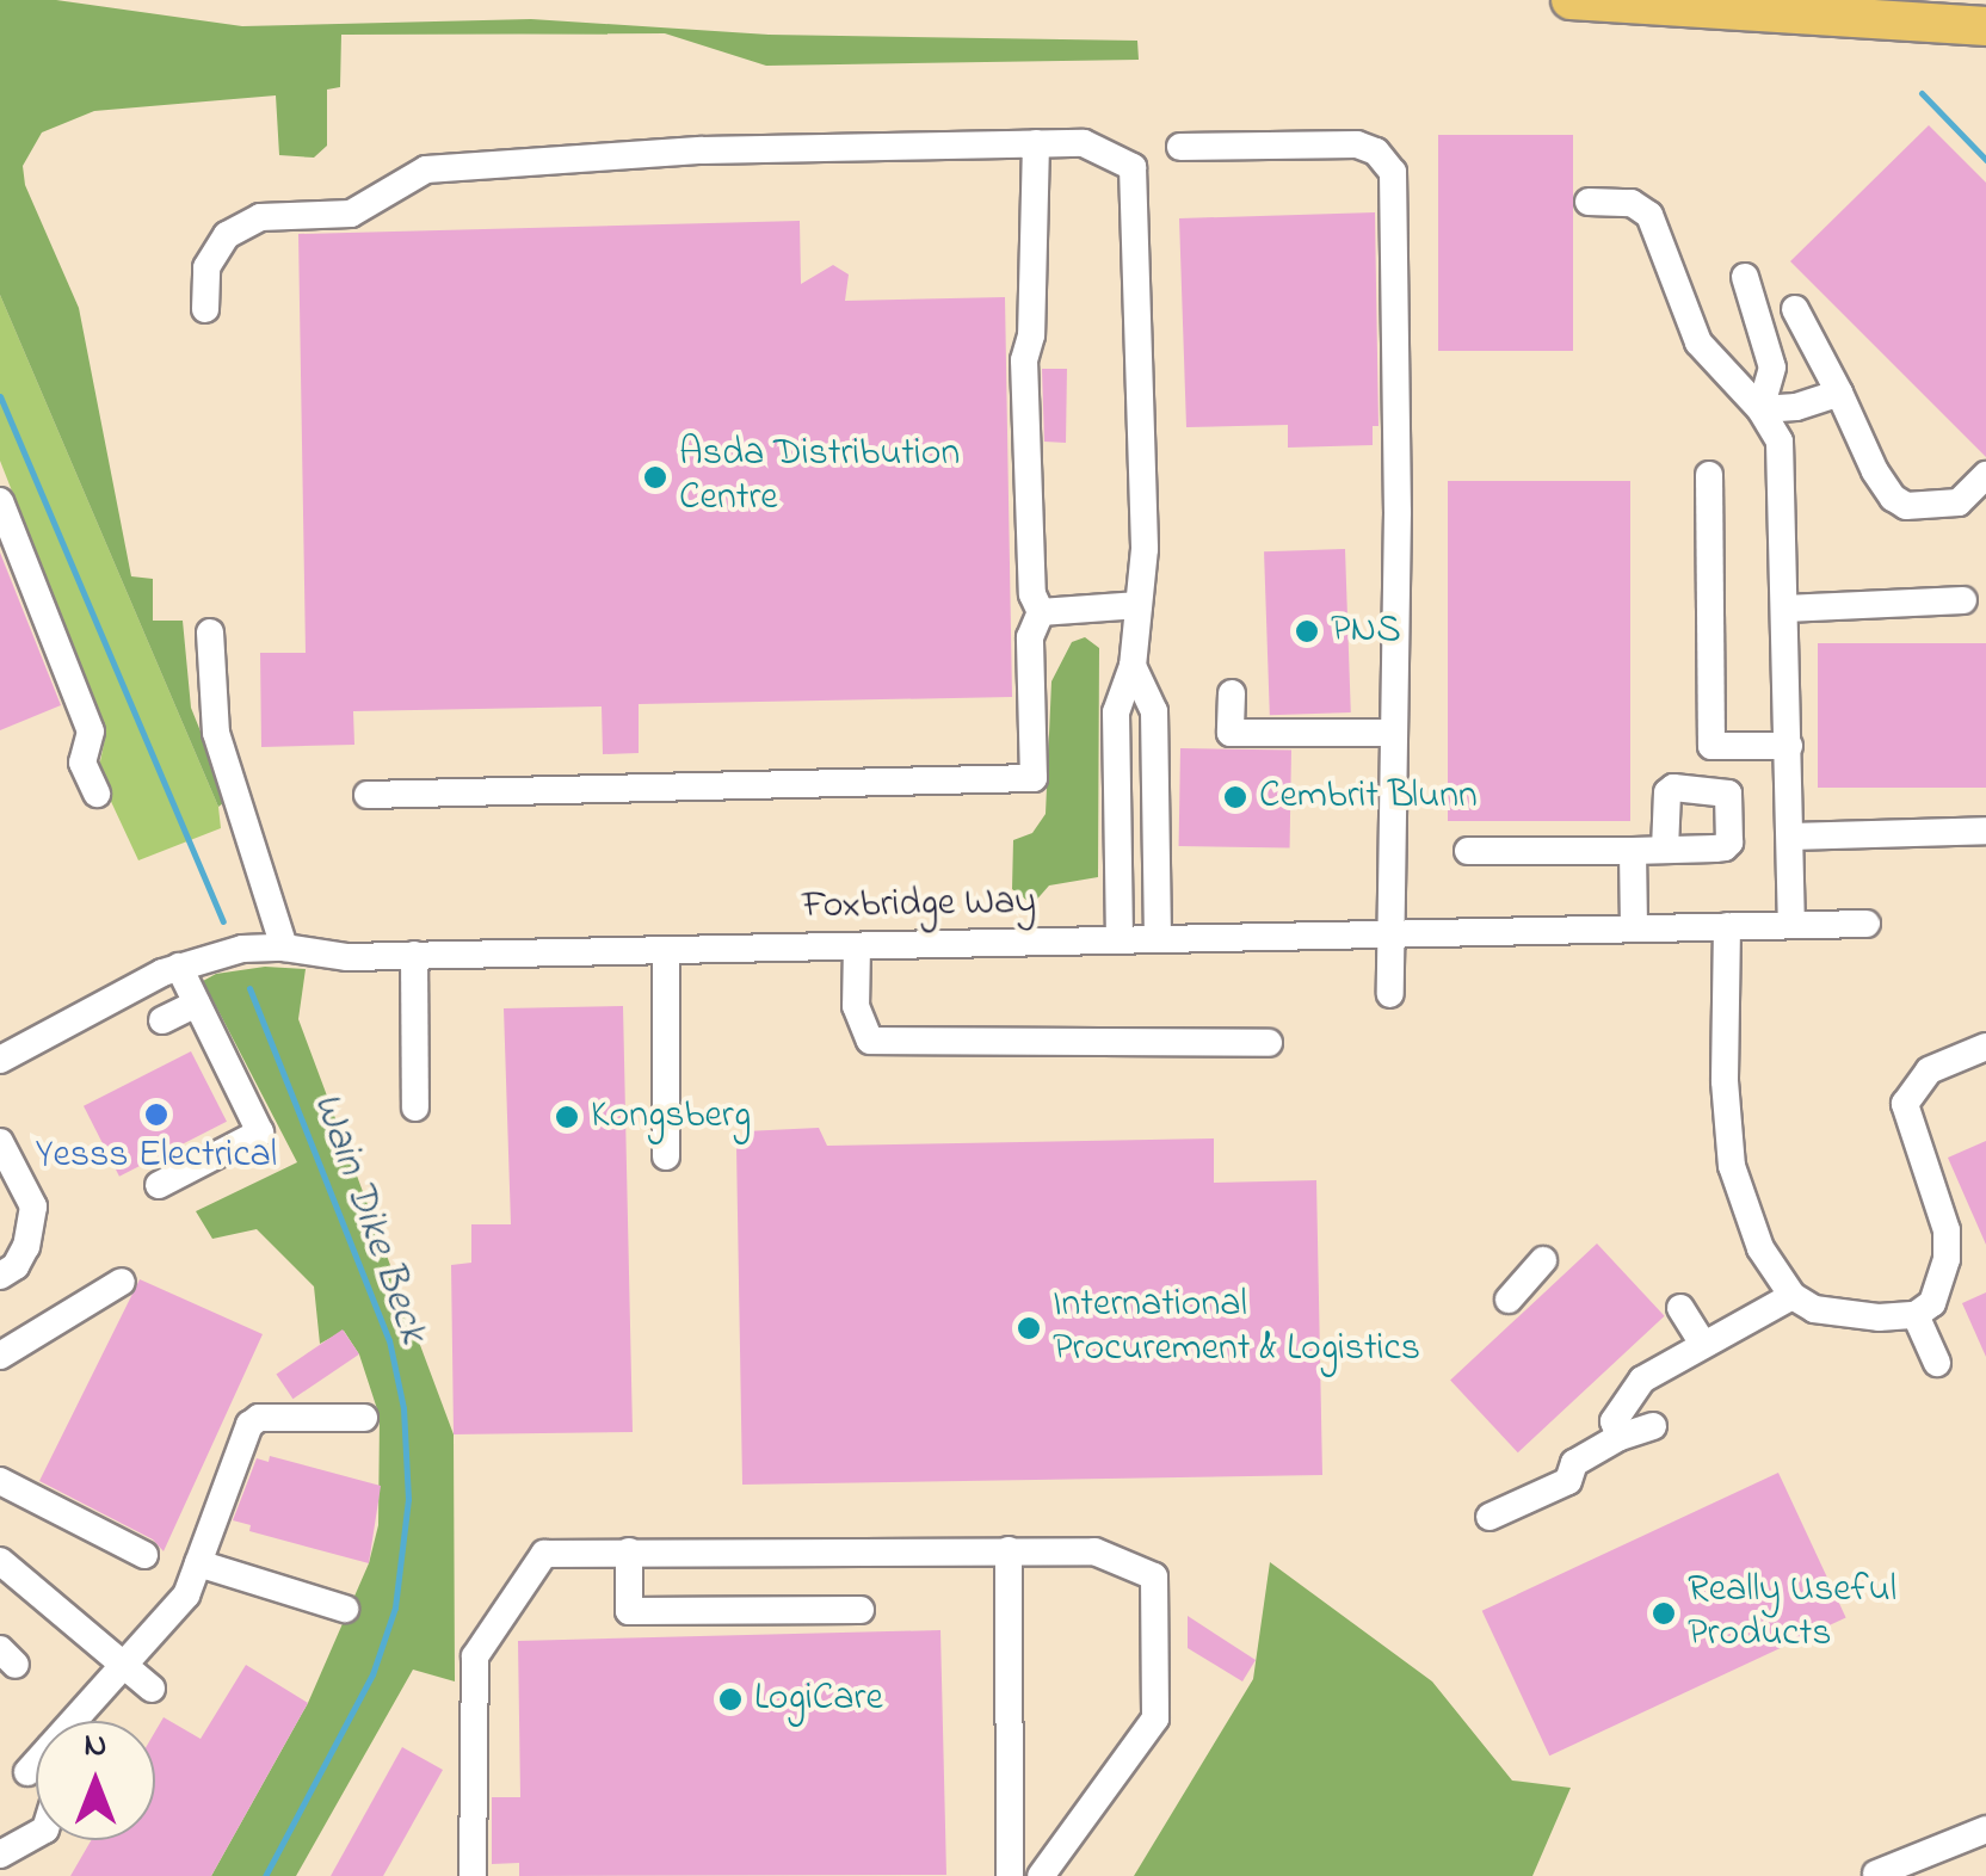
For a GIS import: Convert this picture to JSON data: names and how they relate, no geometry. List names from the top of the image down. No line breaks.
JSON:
{"streets":{"street":["Foxbridge Way"]},"water":["Wain Dike Beck"],"places":["Asda Distribution Centre","PNS","Cembrit Blunn","Yesss Electrical","Kongsberg","International Procurement & Logistics","Really Useful Products","LogiCare"],"north":"top"}
